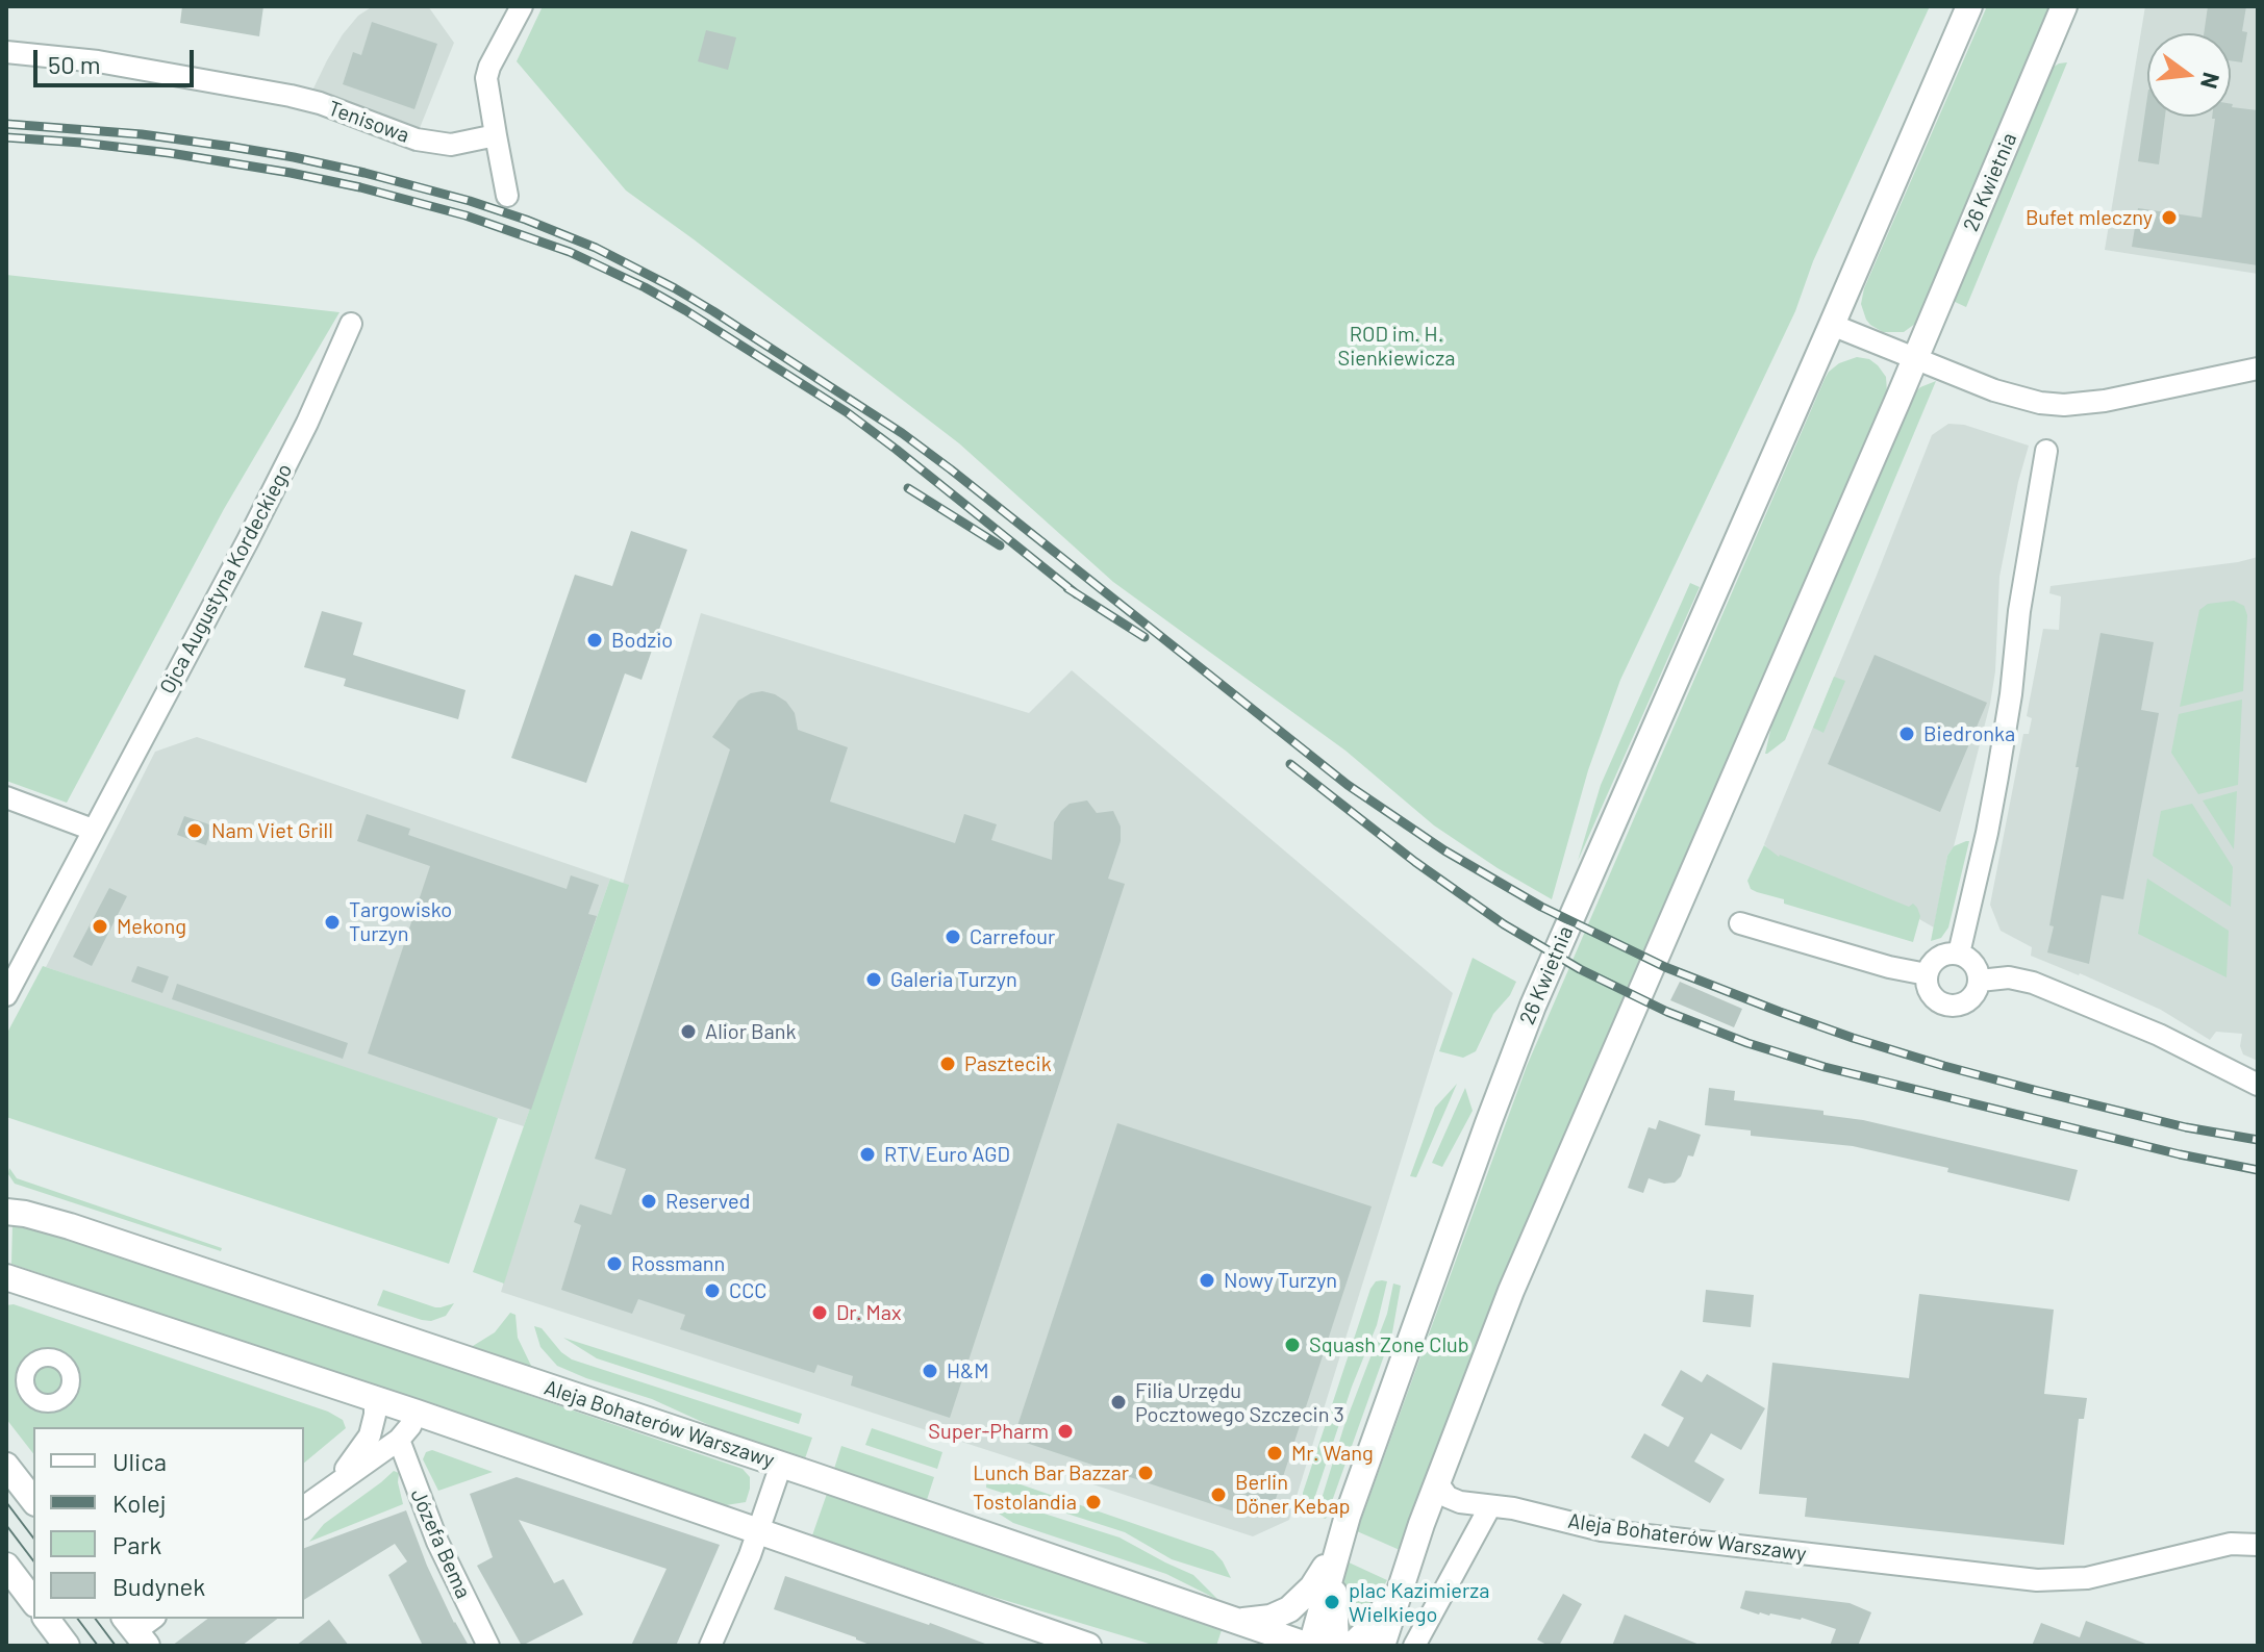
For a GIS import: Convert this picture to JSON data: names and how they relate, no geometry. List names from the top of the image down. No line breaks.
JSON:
{"streets":{"street":["Tenisowa","26 Kwietnia","Ojca Augustyna Kordeckiego","Aleja Bohaterów Warszawy","Józefa Bema"]},"crossings":[["26 Kwietnia","Aleja Bohaterów Warszawy"]],"parks":["ROD im. H. Sienkiewicza"],"places":["Bufet mleczny","Bodzio","Biedronka","Nam Viet Grill","Targowisko Turzyn","Mekong","Carrefour","Galeria Turzyn","Alior Bank","Pasztecik","RTV Euro AGD","Reserved","Rossmann","Nowy Turzyn","CCC","Dr. Max","Squash Zone Club","H&M","Filia Urzędu Pocztowego Szczecin 3","Super-Pharm","Mr. Wang","Lunch Bar Bazzar","Berlin Döner Kebap","Tostolandia","plac Kazimierza Wielkiego"],"legend":["Ulica","Kolej","Park","Budynek"],"scale_bar":"50 m","north":"right"}
